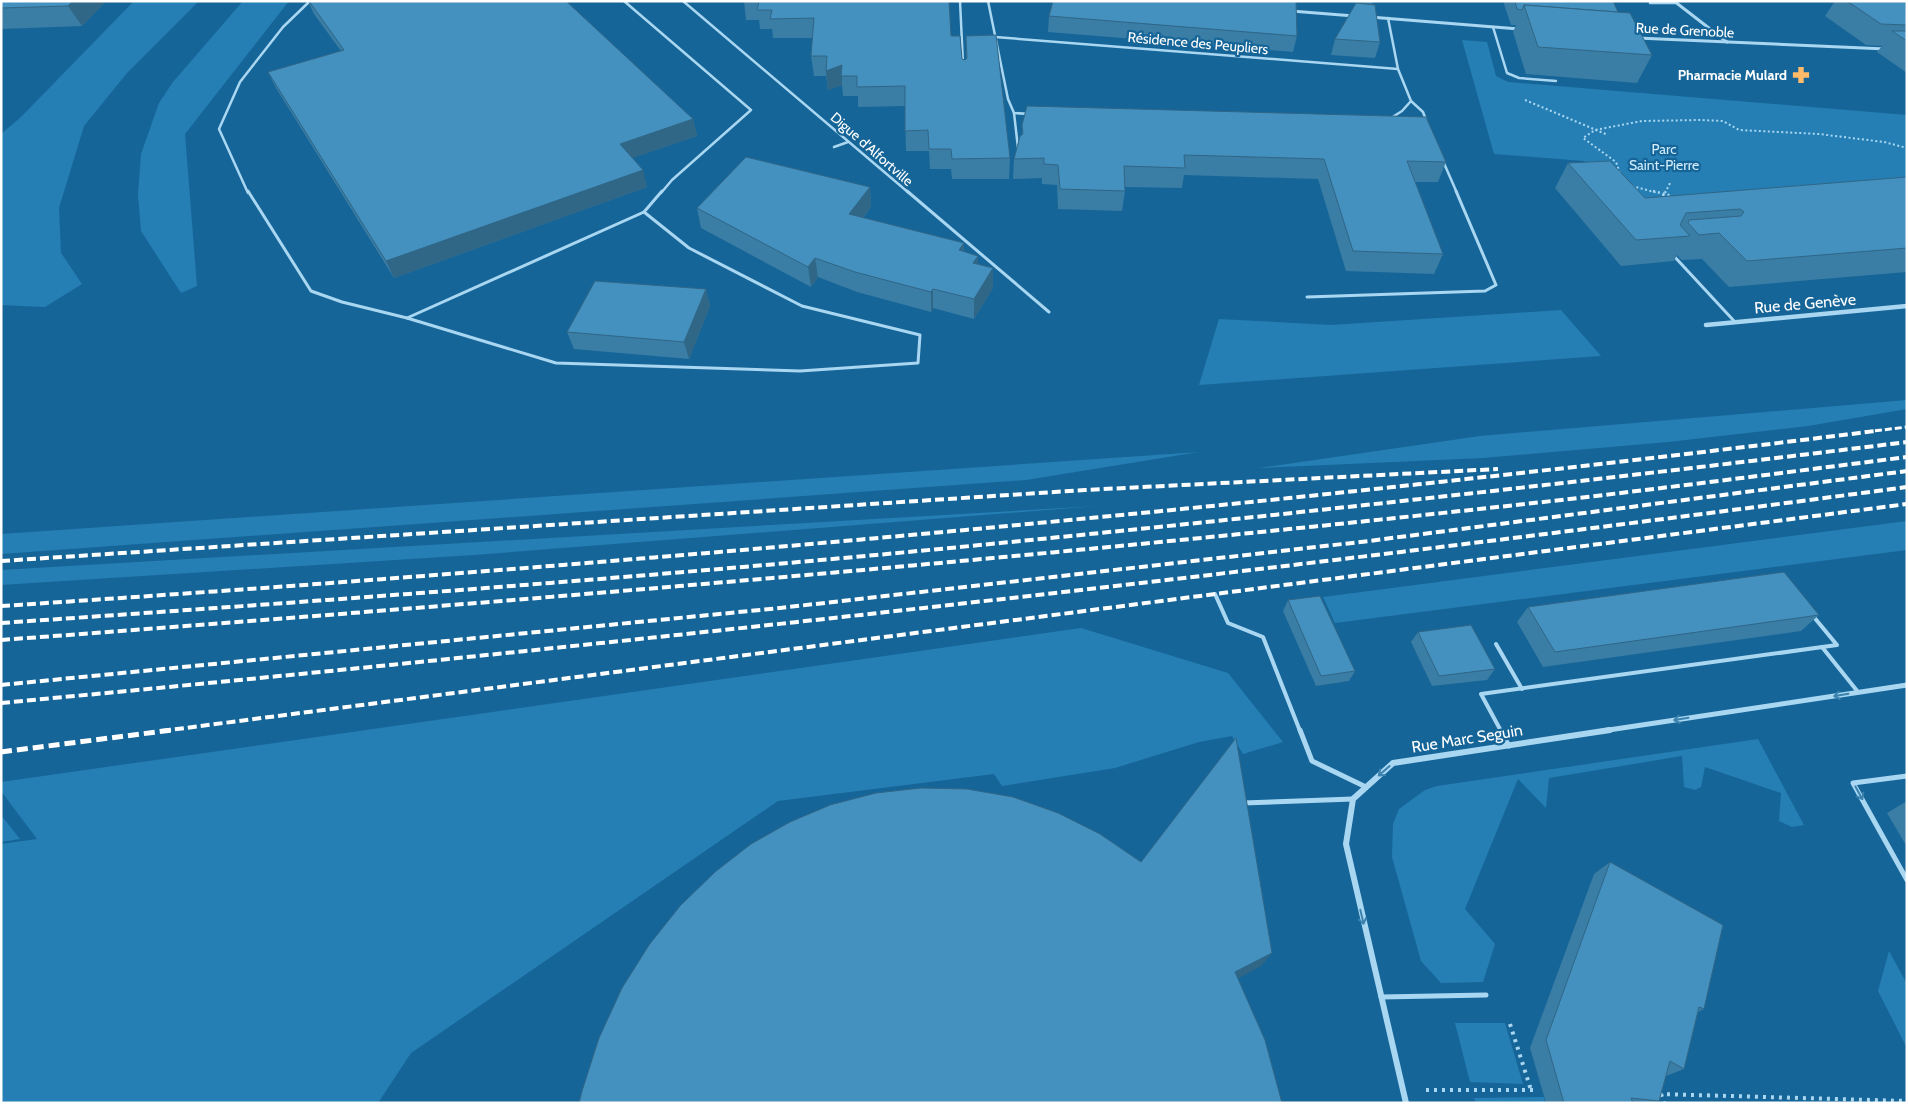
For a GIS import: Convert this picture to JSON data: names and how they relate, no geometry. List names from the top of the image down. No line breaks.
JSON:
{"streets":{"street":["Rue de Grenoble","Rue de Genève","Rue Marc Seguin"],"lane":["Résidence des Peupliers","Digue d'Alfortville"]},"one_way":["Rue Marc Seguin"],"parks":["Parc Saint-Pierre"],"places":{"pharmacy":["Pharmacie Mulard"]}}
